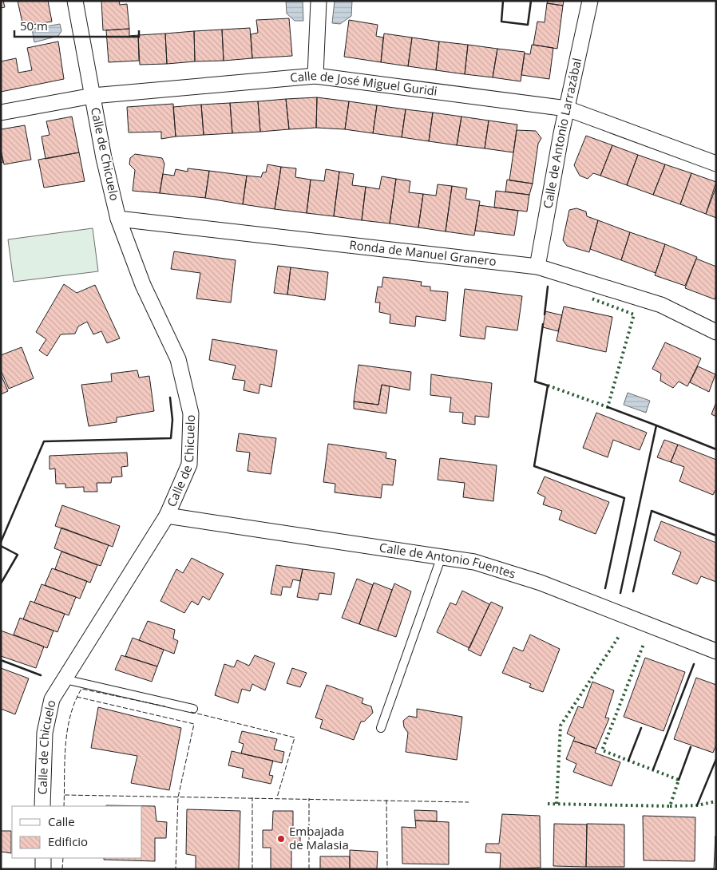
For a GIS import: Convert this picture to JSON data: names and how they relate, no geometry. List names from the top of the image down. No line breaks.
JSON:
{"streets":{"street":["Calle de José Miguel Guridi","Calle de Antonio Larrazábal","Calle de Chicuelo","Ronda de Manuel Granero","Calle de Antonio Fuentes"]},"crossings":[["Calle de José Miguel Guridi","Calle de Antonio Larrazábal"],["Calle de José Miguel Guridi","Calle de Chicuelo"],["Calle de Antonio Larrazábal","Ronda de Manuel Granero"],["Calle de Chicuelo","Ronda de Manuel Granero"],["Calle de Chicuelo","Calle de Antonio Fuentes"]],"places":["Embajada de Malasia"],"legend":["Calle","Edificio"],"scale_bar":"50 m"}
